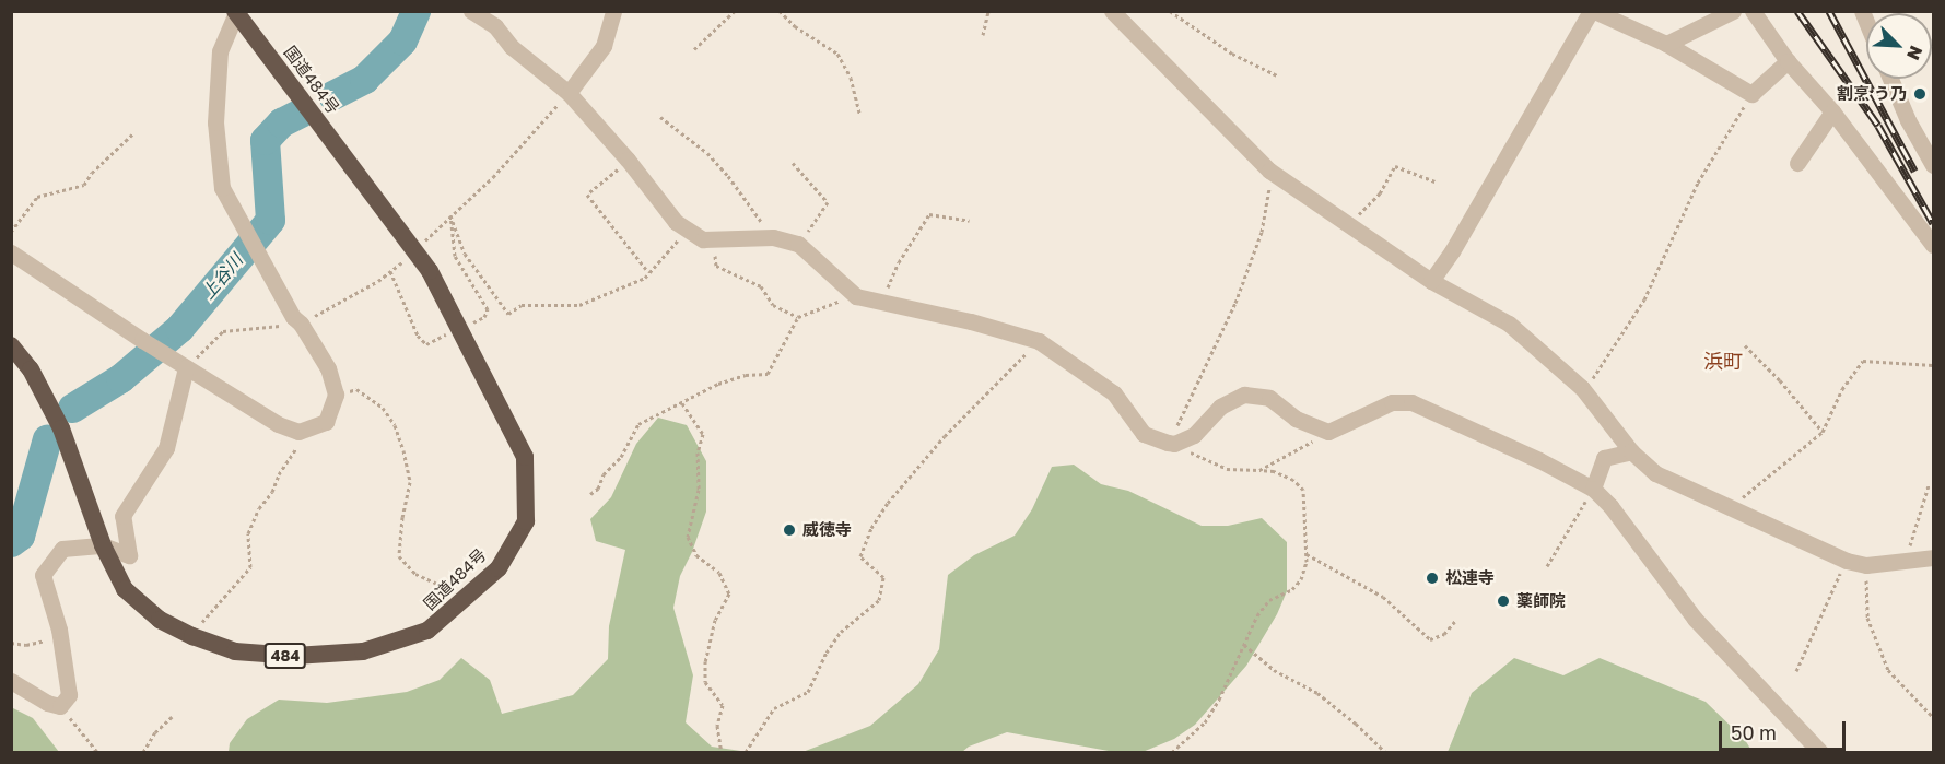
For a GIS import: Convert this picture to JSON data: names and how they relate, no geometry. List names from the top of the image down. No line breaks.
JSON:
{"streets":{"highway":["国道484号","484"]},"districts":["浜町"],"water":["上谷川"],"places":["割烹 う乃","威徳寺","松連寺","薬師院"],"scale_bar":"50 m","north":"bottom right"}
